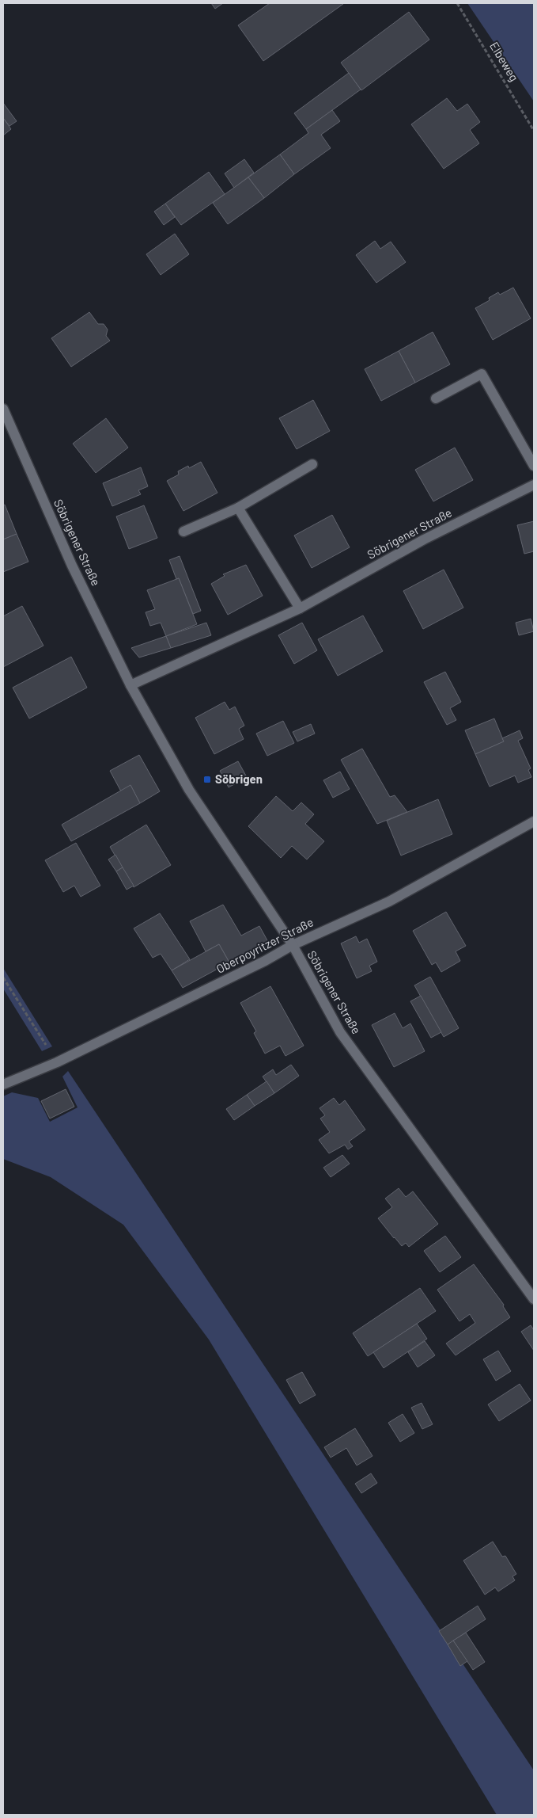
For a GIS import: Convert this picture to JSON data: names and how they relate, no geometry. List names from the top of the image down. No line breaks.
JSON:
{"streets":{"street":["Söbrigener Straße","Oberpoyritzer Straße"],"path":["Elbeweg"]},"crossings":[["Söbrigener Straße","Oberpoyritzer Straße"]],"places":{"transit":["Söbrigen"]}}
